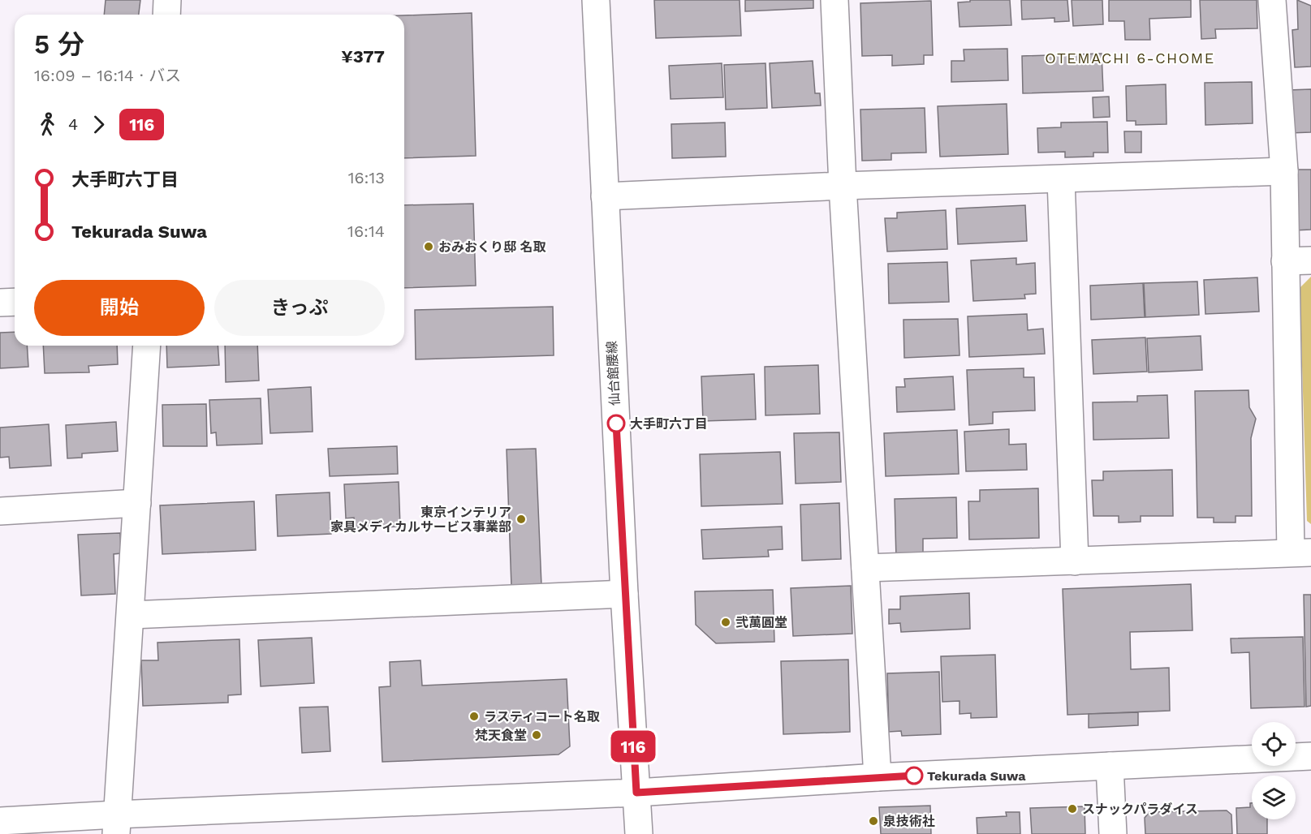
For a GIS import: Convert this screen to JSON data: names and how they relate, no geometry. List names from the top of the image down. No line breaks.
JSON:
{"streets":{"street":["仙台館腰線"]},"districts":["OTEMACHI 6-CHOME"],"places":["おみおくり邸 名取","大手町六丁目","東京インテリア 家具メディカルサービス事業部","弐萬圓堂","ラスティコート名取","梵天食堂","Tekurada Suwa","スナックパラダイス","泉技術社"],"lines":["bus line 116"],"page":{"on_map":"116","heading":["5 分","16:09 – 16:14 · バス","¥377"],"legs":["4","116"],"list":[{"name":"大手町六丁目","value":"16:13"},{"name":"Tekurada Suwa","value":"16:14"}],"buttons":["開始","きっぷ"]}}
